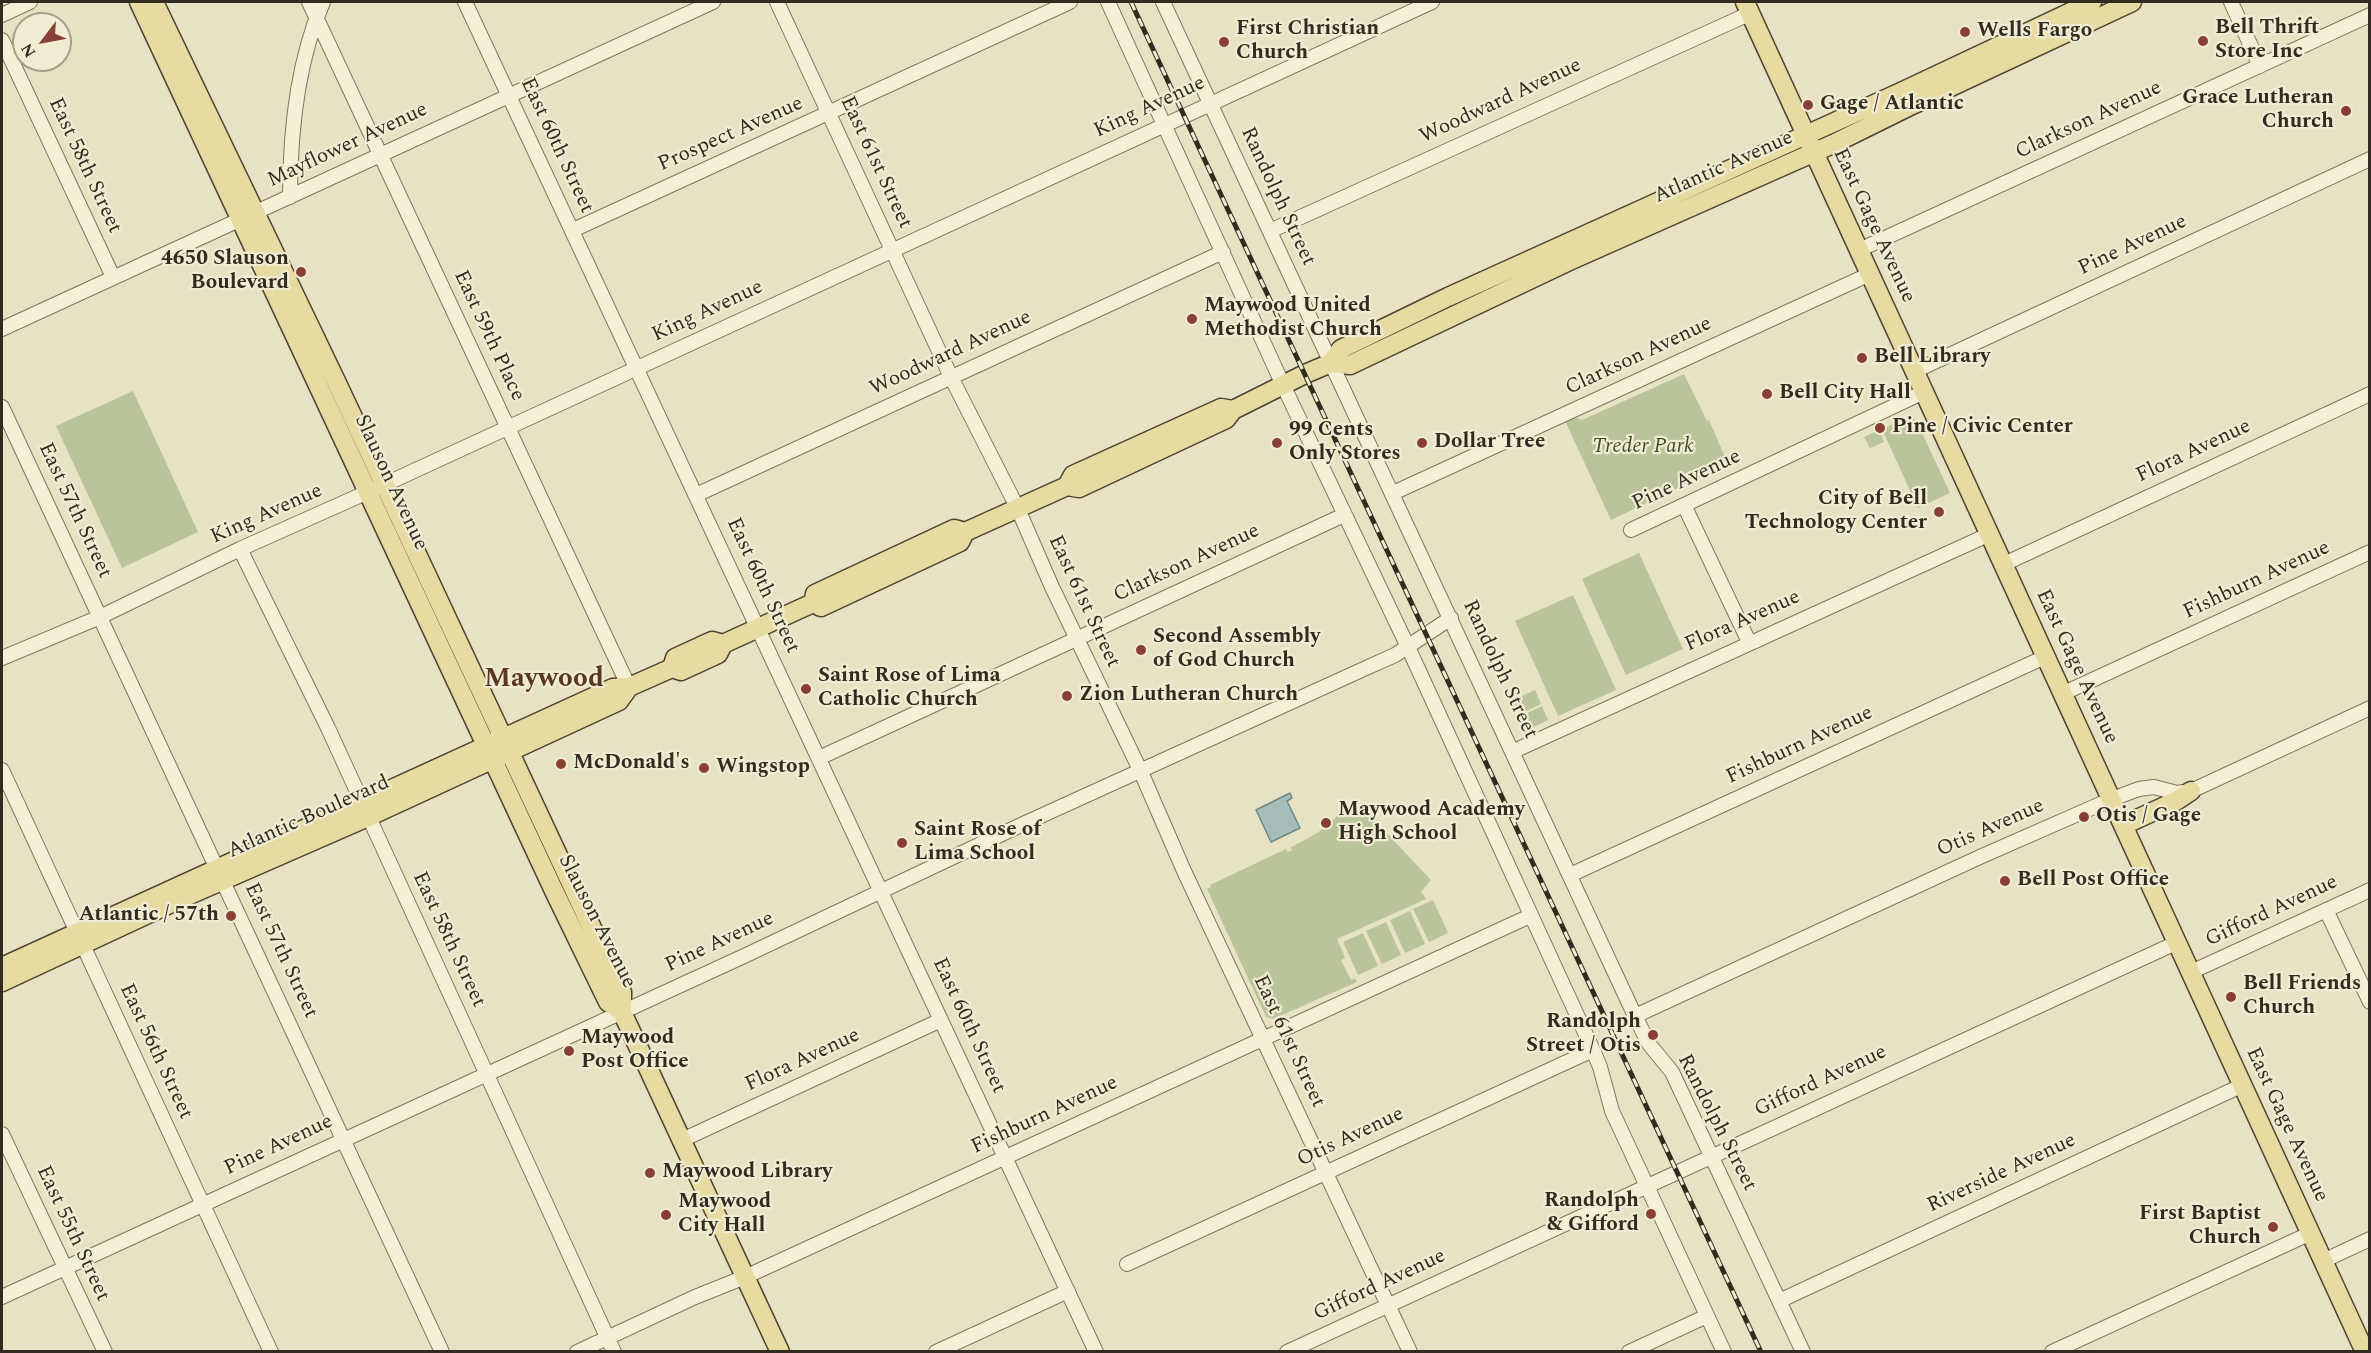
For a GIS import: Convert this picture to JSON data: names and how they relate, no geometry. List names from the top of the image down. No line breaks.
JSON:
{"streets":{"main road":["Atlantic Avenue","East Gage Avenue","Slauson Avenue","Atlantic Boulevard"],"street":["Woodward Avenue","King Avenue","Clarkson Avenue","Prospect Avenue","Mayflower Avenue","East 60th Street","East 61st Street","East 58th Street","Randolph Street","Pine Avenue","East 59th Place","Flora Avenue","East 57th Street","Fishburn Avenue","Otis Avenue","Gifford Avenue","East 56th Street","Riverside Avenue","East 55th Street"]},"crossings":[["Woodward Avenue","East 60th Street"],["Woodward Avenue","East 61st Street"],["Woodward Avenue","Randolph Street"],["Woodward Avenue","East Gage Avenue"],["King Avenue","East 60th Street"],["King Avenue","East 61st Street"],["King Avenue","East 58th Street"],["King Avenue","Randolph Street"],["King Avenue","East 59th Place"],["King Avenue","Slauson Avenue"],["King Avenue","East 57th Street"],["Clarkson Avenue","East 60th Street"],["Clarkson Avenue","East 61st Street"],["Clarkson Avenue","Randolph Street"],["Clarkson Avenue","East Gage Avenue"],["Prospect Avenue","East 60th Street"],["Prospect Avenue","East 61st Street"],["Mayflower Avenue","East 60th Street"],["Mayflower Avenue","East 58th Street"],["Mayflower Avenue","East 59th Place"],["Mayflower Avenue","Slauson Avenue"],["East 60th Street","Pine Avenue"],["East 60th Street","Flora Avenue"],["East 60th Street","Fishburn Avenue"],["East 60th Street","Atlantic Boulevard"],["East 61st Street","Pine Avenue"],["East 61st Street","Fishburn Avenue"],["East 61st Street","Atlantic Boulevard"],["East 61st Street","Otis Avenue"],["East 61st Street","Gifford Avenue"],["East 58th Street","Pine Avenue"],["East 58th Street","Fishburn Avenue"],["East 58th Street","Atlantic Boulevard"],["Atlantic Avenue","Randolph Street"],["Atlantic Avenue","East Gage Avenue"],["Atlantic Avenue","Atlantic Boulevard"],["Randolph Street","Pine Avenue"],["Randolph Street","Flora Avenue"],["Randolph Street","Fishburn Avenue"],["Randolph Street","Otis Avenue"],["Randolph Street","Gifford Avenue"],["Randolph Street","Riverside Avenue"],["East Gage Avenue","Pine Avenue"],["East Gage Avenue","Flora Avenue"],["East Gage Avenue","Fishburn Avenue"],["East Gage Avenue","Otis Avenue"],["East Gage Avenue","Gifford Avenue"],["East Gage Avenue","Riverside Avenue"],["Pine Avenue","Slauson Avenue"],["Pine Avenue","East 57th Street"],["Pine Avenue","East 56th Street"],["Pine Avenue","East 55th Street"],["East 59th Place","Atlantic Boulevard"],["Flora Avenue","Slauson Avenue"],["Slauson Avenue","Fishburn Avenue"],["Slauson Avenue","Atlantic Boulevard"],["East 57th Street","Atlantic Boulevard"],["Atlantic Boulevard","East 56th Street"]],"districts":["Maywood"],"parks":["Treder Park"],"places":["Wells Fargo","Bell Thrift Store Inc","First Christian Church","Gage / Atlantic","Grace Lutheran Church","4650 Slauson Boulevard","Maywood United Methodist Church","Bell Library","Bell City Hall","Pine / Civic Center","99 Cents Only Stores","Dollar Tree","City of Bell Technology Center","Second Assembly of God Church","Saint Rose of Lima Catholic Church","Zion Lutheran Church","McDonald's","Wingstop","Otis / Gage","Maywood Academy High School","Saint Rose of Lima School","Bell Post Office","Atlantic / 57th","Bell Friends Church","Randolph Street / Otis","Maywood Post Office","Maywood Library","Randolph & Gifford","Maywood City Hall","First Baptist Church"],"north":"bottom left"}
